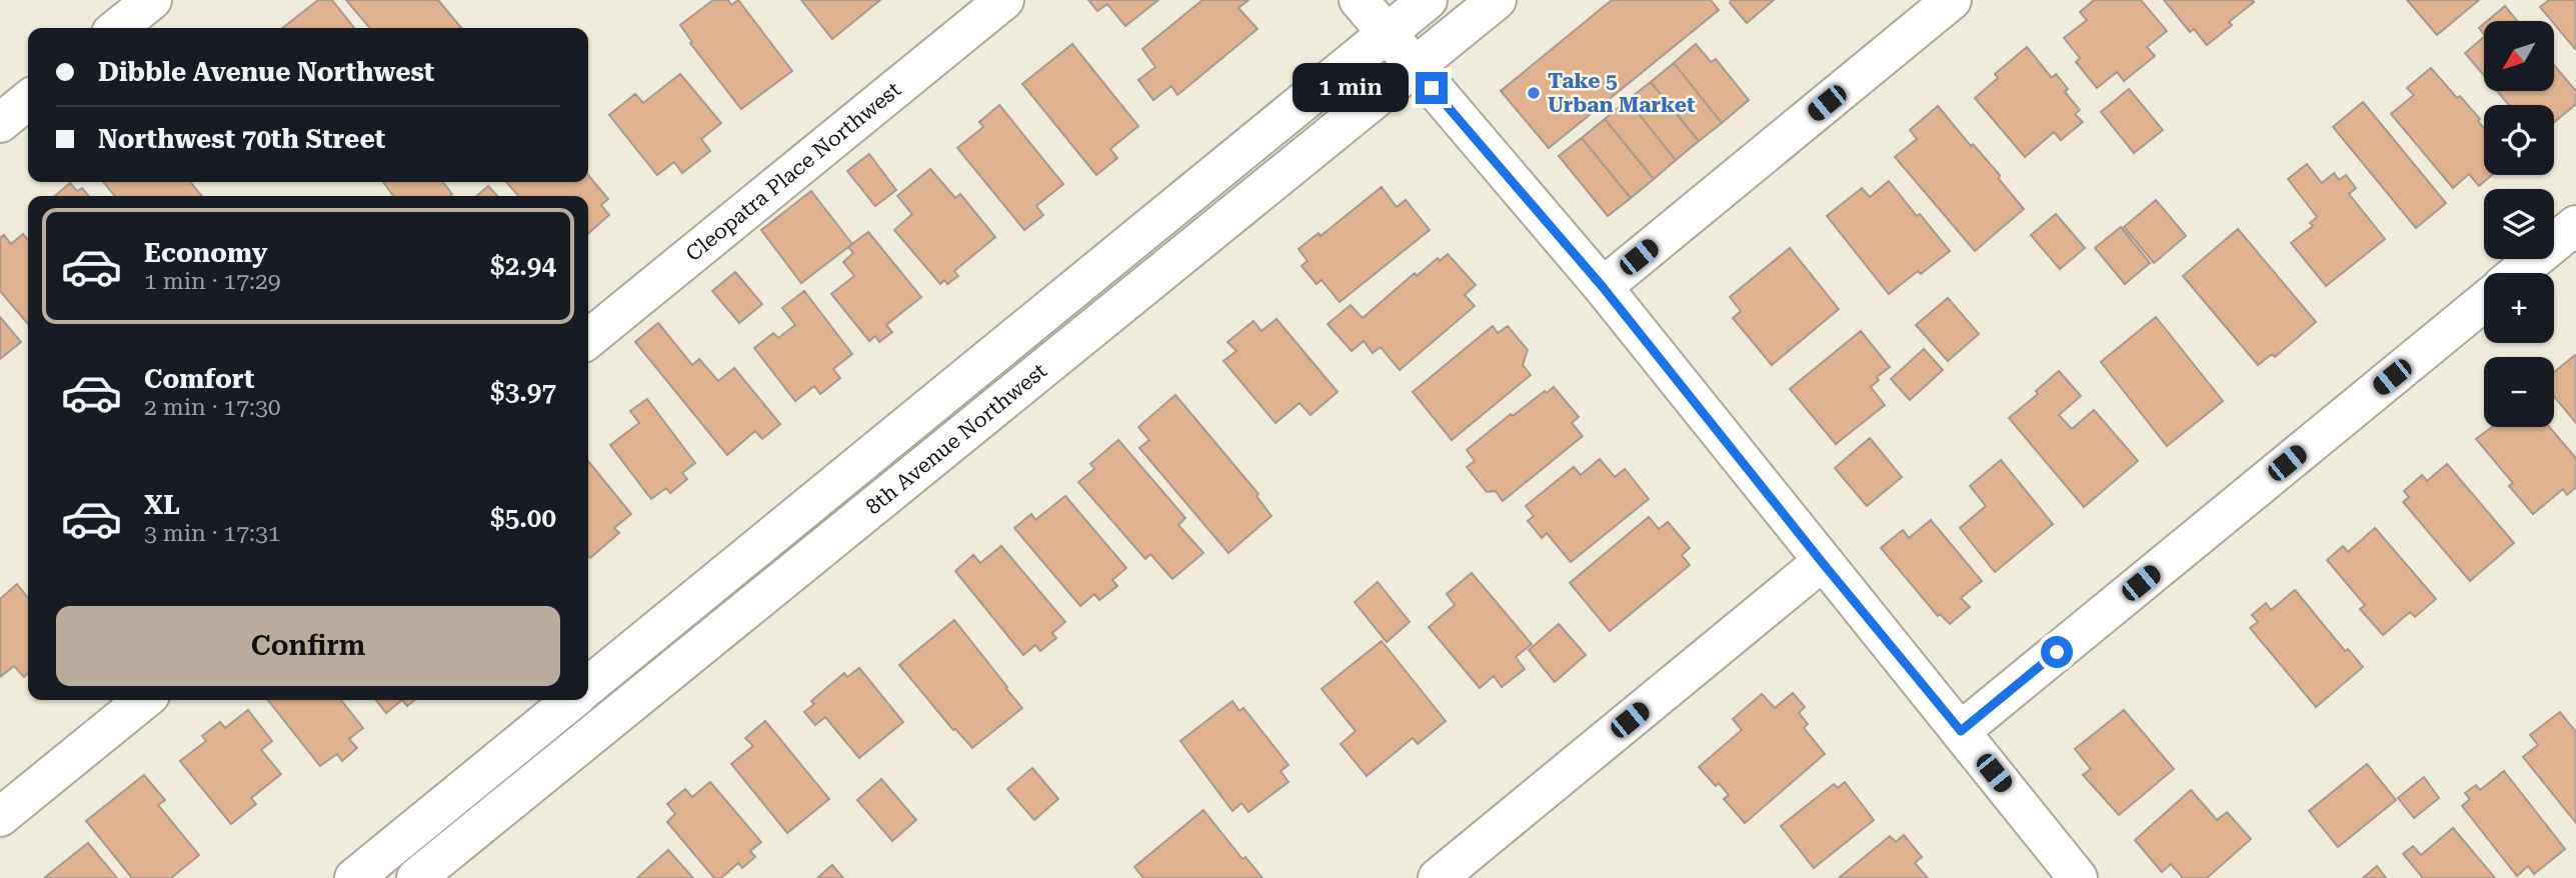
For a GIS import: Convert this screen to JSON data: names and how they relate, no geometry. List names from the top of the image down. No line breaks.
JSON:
{"streets":{"street":["Cleopatra Place Northwest","8th Avenue Northwest"]},"places":["Take 5 Urban Market"],"north":"bottom left","page":{"map_buttons":["+","−"],"banner":["Dibble Avenue Northwest","Northwest 70th Street"],"bubble":"1 min","list":[{"name":"Economy","note":"1 min · 17:29","value":"$2.94"},{"name":"Comfort","note":"2 min · 17:30","value":"$3.97"},{"name":"XL","note":"3 min · 17:31","value":"$5.00"}],"buttons":"Confirm"}}
